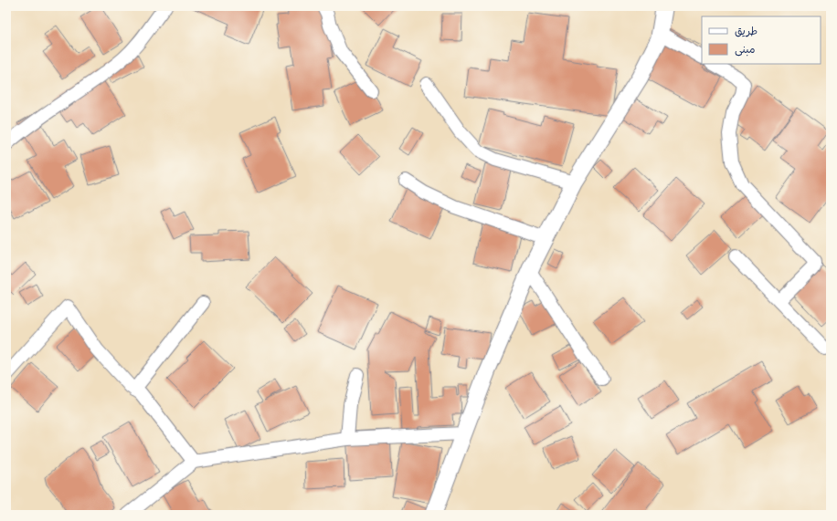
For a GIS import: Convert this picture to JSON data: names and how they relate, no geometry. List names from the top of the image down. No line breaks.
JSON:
{"legend":["طريق","مبنى"]}
